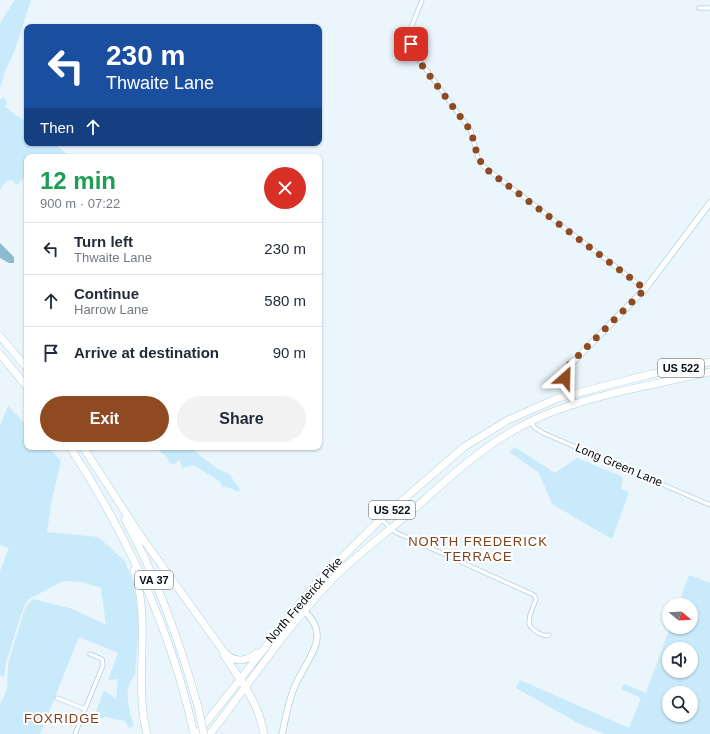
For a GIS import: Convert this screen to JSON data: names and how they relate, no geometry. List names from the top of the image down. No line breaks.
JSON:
{"streets":{"highway":["US 522","VA 37","North Frederick Pike"],"street":["Long Green Lane"]},"crossings":[["Long Green Lane","North Frederick Pike"]],"districts":["NORTH FREDERICK TERRACE","FOXRIDGE"],"north":"right","page":{"turn":["230 m","Thwaite Lane"],"then":"Then","heading":["12 min","900 m · 07:22"],"list":[{"name":"Turn left","note":"Thwaite Lane","value":"230 m"},{"name":"Continue","note":"Harrow Lane","value":"580 m"},{"name":"Arrive at destination","value":"90 m"}],"buttons":["Exit","Share"]}}
